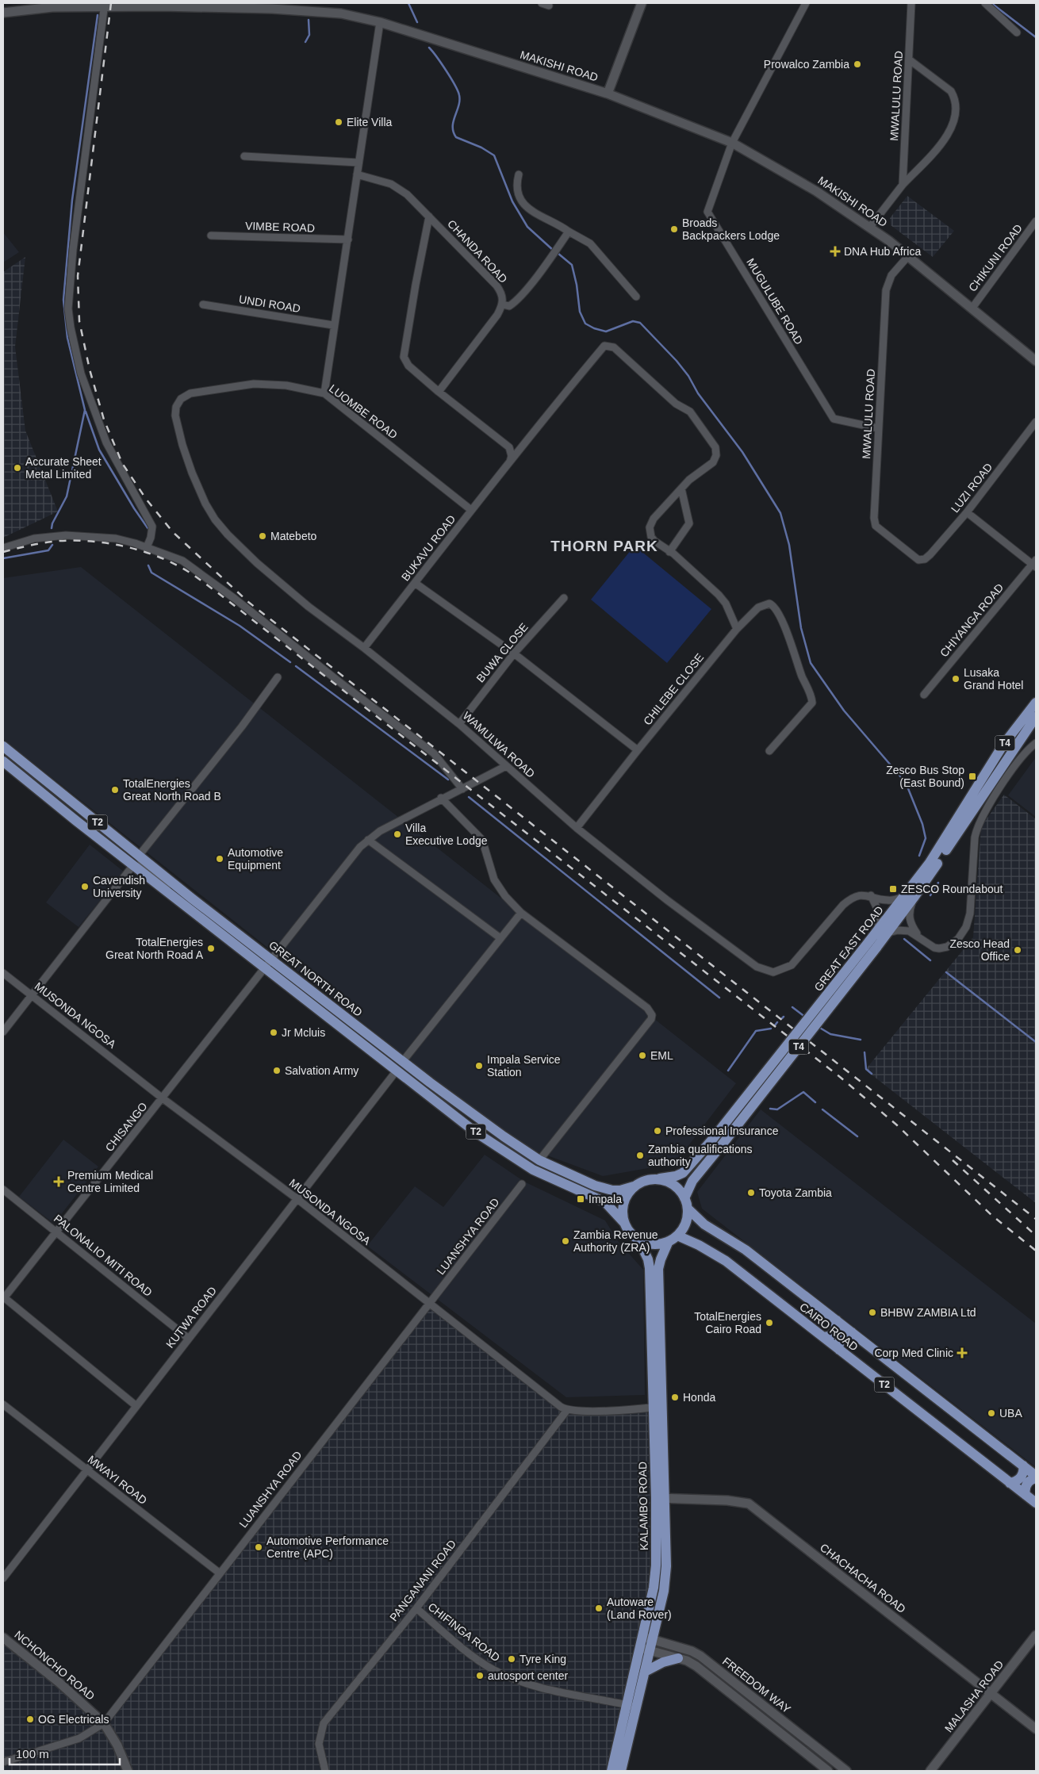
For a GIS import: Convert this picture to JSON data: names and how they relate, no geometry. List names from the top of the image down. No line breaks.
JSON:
{"streets":{"main road":["MAKISHI ROAD","T4","T2","GREAT EAST ROAD","GREAT NORTH ROAD","CAIRO ROAD","KALAMBO ROAD","CHACHACHA ROAD","NCHONCHO ROAD","FREEDOM WAY","MALASHA ROAD"],"street":["MWALULU ROAD","VIMBE ROAD","CHANDA ROAD","CHIKUNI ROAD","MUGULUBE ROAD","UNDI ROAD","LUOMBE ROAD","LUZI ROAD","BUKAVU ROAD","CHIYANGA ROAD","BUWA CLOSE","CHILEBE CLOSE","WAMULWA ROAD","MUSONDA NGOSA","CHISANGO","LUANSHYA ROAD","PALONALIO MITI ROAD","KUTWA ROAD","MWAYI ROAD","PANGANANI ROAD","CHIFINGA ROAD"]},"crossings":[["MAKISHI ROAD","MWALULU ROAD"],["MAKISHI ROAD","CHIKUNI ROAD"],["MAKISHI ROAD","MUGULUBE ROAD"],["MWALULU ROAD","MUGULUBE ROAD"],["MWALULU ROAD","LUZI ROAD"],["LUOMBE ROAD","BUKAVU ROAD"],["LUOMBE ROAD","WAMULWA ROAD"],["BUKAVU ROAD","WAMULWA ROAD"],["BUWA CLOSE","WAMULWA ROAD"],["CHILEBE CLOSE","WAMULWA ROAD"],["WAMULWA ROAD","GREAT EAST ROAD"],["WAMULWA ROAD","CHISANGO"],["GREAT EAST ROAD","GREAT NORTH ROAD"],["GREAT EAST ROAD","CAIRO ROAD"],["GREAT EAST ROAD","KALAMBO ROAD"],["GREAT NORTH ROAD","CHISANGO"],["GREAT NORTH ROAD","KUTWA ROAD"],["GREAT NORTH ROAD","CAIRO ROAD"],["GREAT NORTH ROAD","KALAMBO ROAD"],["MUSONDA NGOSA","CHISANGO"],["MUSONDA NGOSA","LUANSHYA ROAD"],["MUSONDA NGOSA","KUTWA ROAD"],["MUSONDA NGOSA","PANGANANI ROAD"],["CHISANGO","PALONALIO MITI ROAD"],["LUANSHYA ROAD","MWAYI ROAD"],["LUANSHYA ROAD","NCHONCHO ROAD"],["PALONALIO MITI ROAD","KUTWA ROAD"],["KUTWA ROAD","MWAYI ROAD"],["CAIRO ROAD","KALAMBO ROAD"],["KALAMBO ROAD","CHACHACHA ROAD"],["KALAMBO ROAD","CHIFINGA ROAD"],["KALAMBO ROAD","FREEDOM WAY"],["CHACHACHA ROAD","MALASHA ROAD"],["PANGANANI ROAD","CHIFINGA ROAD"]],"districts":["THORN PARK"],"places":{"other":["Prowalco Zambia","Elite Villa","Broads Backpackers Lodge","Accurate Sheet Metal Limited","Matebeto","Lusaka Grand Hotel","TotalEnergies Great North Road B","Villa Executive Lodge","Automotive Equipment","Cavendish University","TotalEnergies Great North Road A","Zesco Head Office","Jr Mcluis","EML","Impala Service Station","Salvation Army","Professional Insurance","Zambia qualifications authority","Toyota Zambia","Zambia Revenue Authority (ZRA)","BHBW ZAMBIA Ltd","TotalEnergies Cairo Road","Honda","UBA","Automotive Performance Centre (APC)","Autoware (Land Rover)","Tyre King","autosport center","OG Electricals"],"health":["DNA Hub Africa","Premium Medical Centre Limited","Corp Med Clinic"],"transit":["Zesco Bus Stop (East Bound)","ZESCO Roundabout","Impala"]},"scale_bar":"100 m"}
